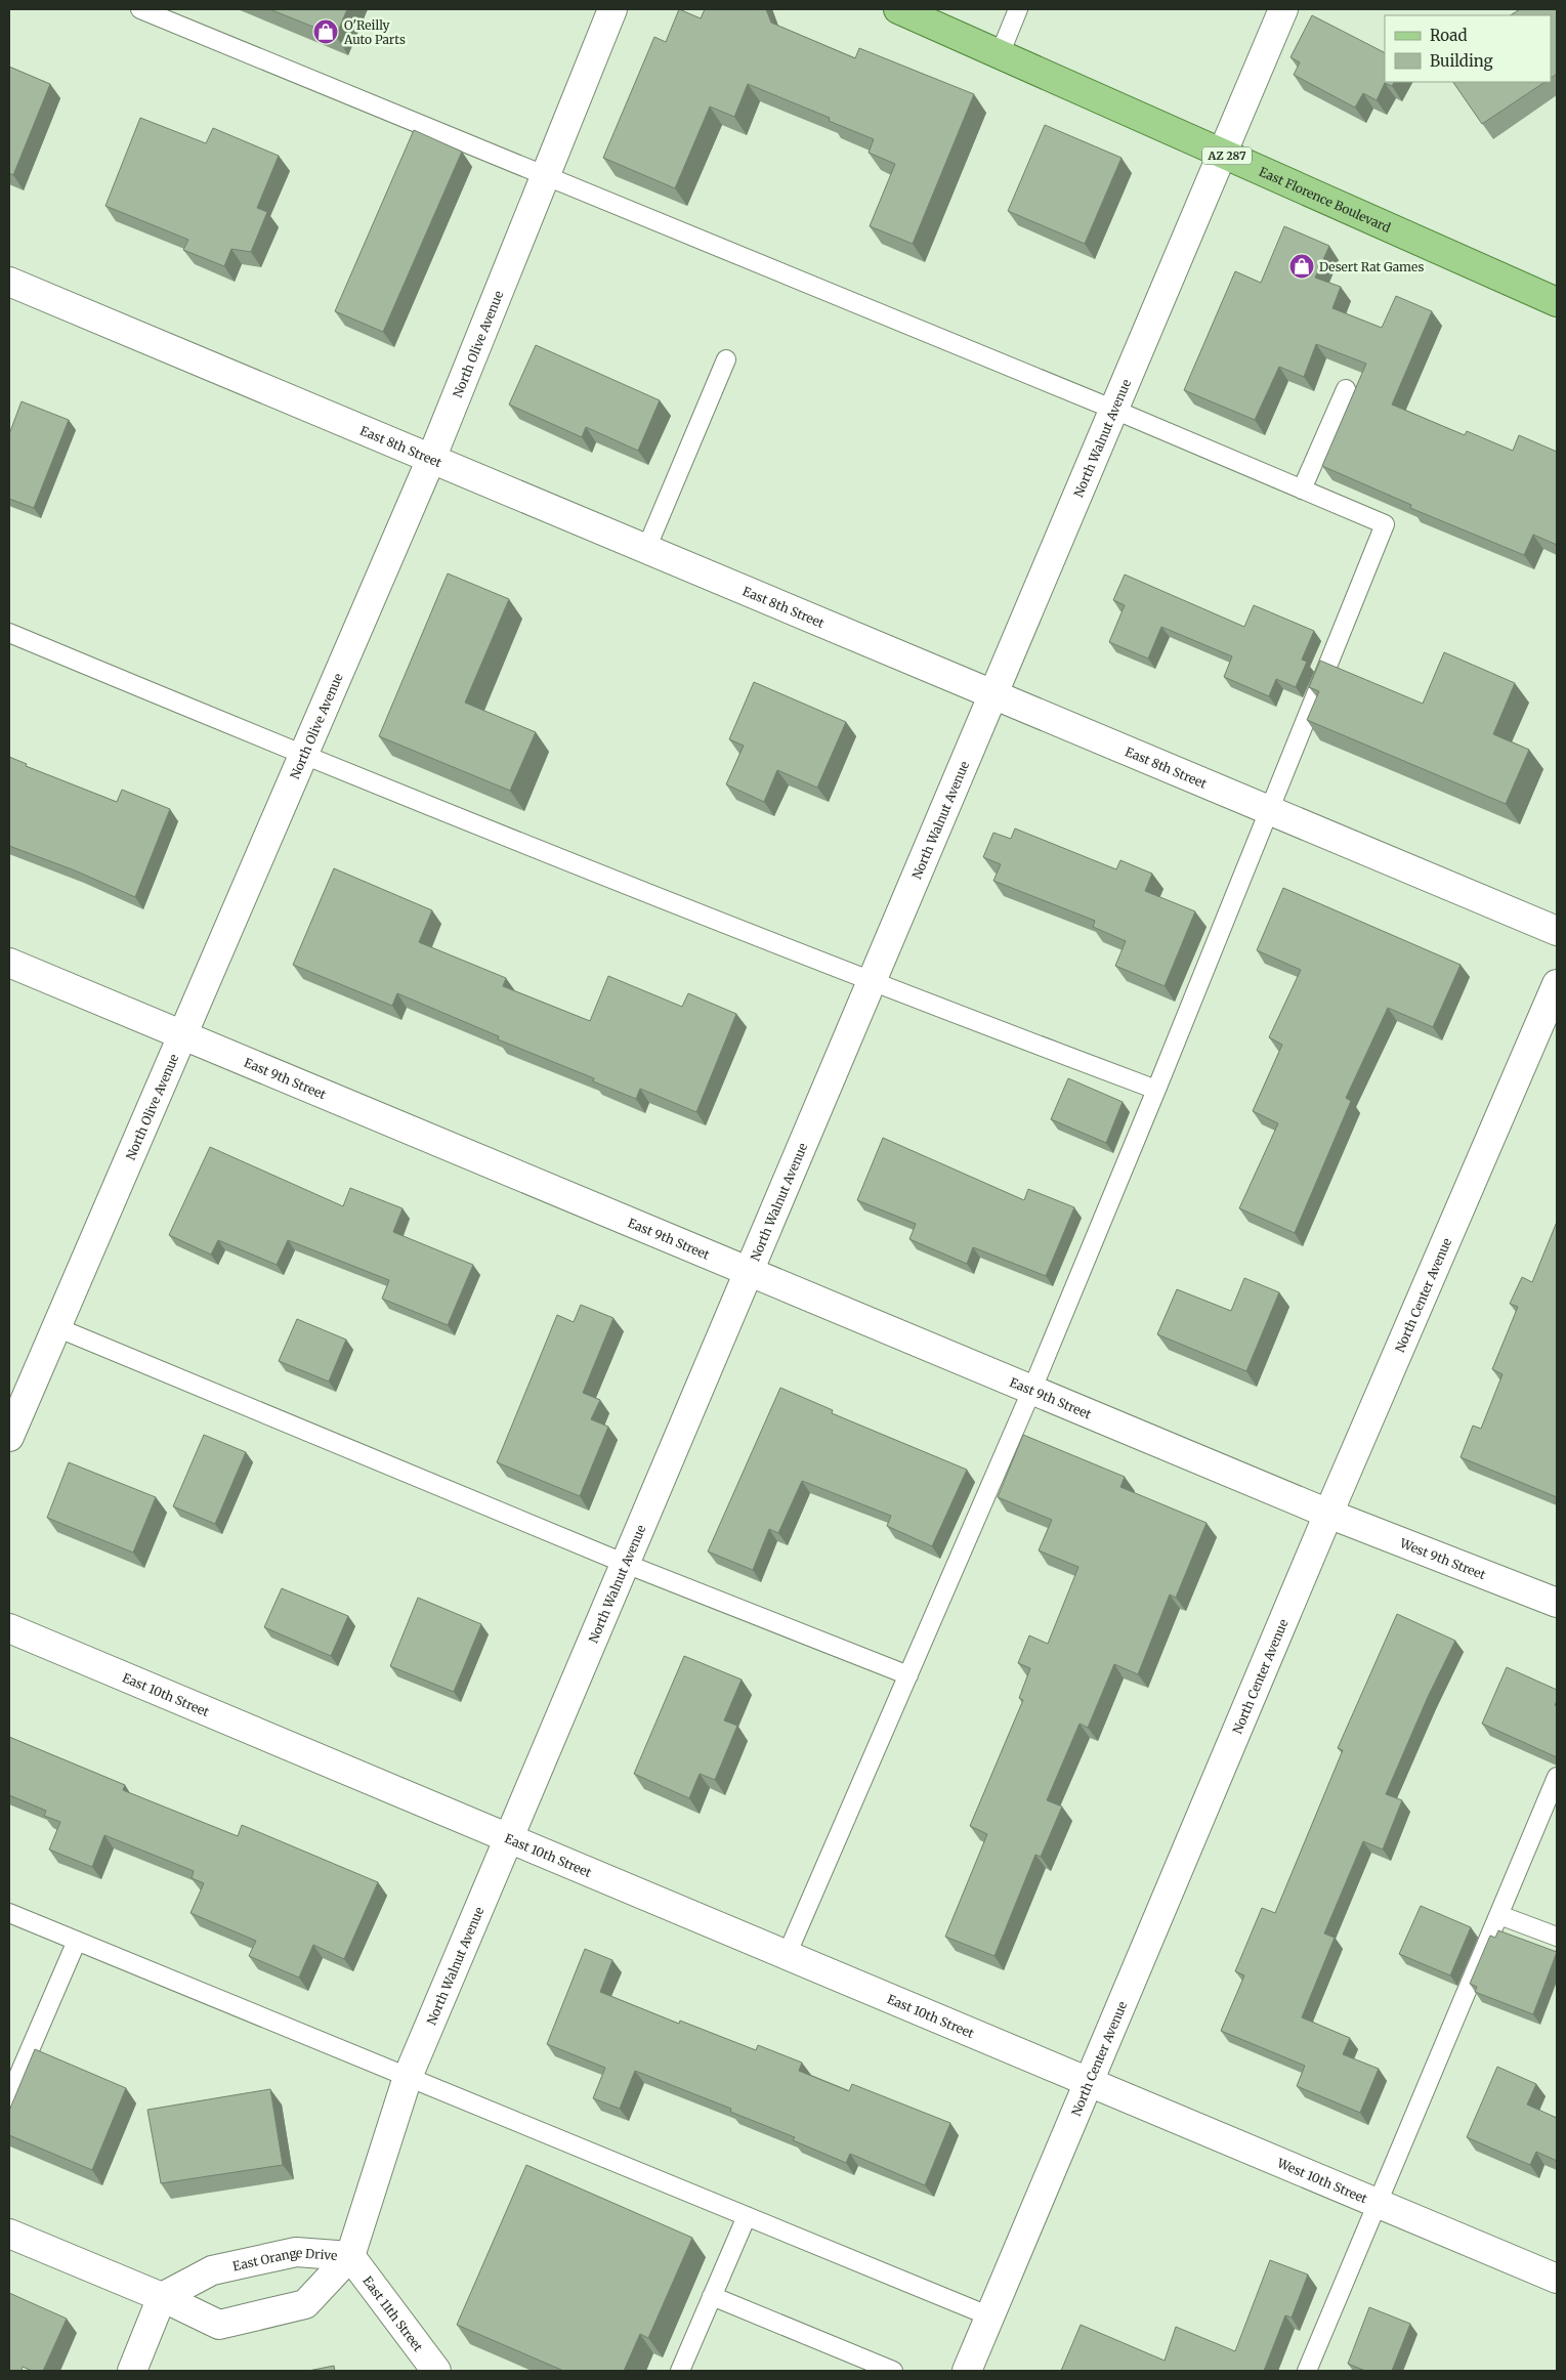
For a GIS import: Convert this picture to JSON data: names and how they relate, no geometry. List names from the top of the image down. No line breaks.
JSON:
{"streets":{"main road":["AZ 287","East Florence Boulevard"],"street":["North Olive Avenue","North Walnut Avenue","East 8th Street","East 9th Street","North Center Avenue","West 9th Street","East 10th Street","West 10th Street","East Orange Drive","East 11th Street"]},"crossings":[["East Florence Boulevard","North Walnut Avenue"],["North Olive Avenue","East 8th Street"],["North Olive Avenue","East 9th Street"],["North Walnut Avenue","East 8th Street"],["North Walnut Avenue","East 9th Street"],["North Walnut Avenue","East 10th Street"],["North Walnut Avenue","East Orange Drive"],["North Walnut Avenue","East 11th Street"],["East 9th Street","North Center Avenue"],["East 9th Street","West 9th Street"],["North Center Avenue","West 9th Street"],["North Center Avenue","East 10th Street"],["North Center Avenue","West 10th Street"],["East 10th Street","West 10th Street"],["East Orange Drive","East 11th Street"]],"places":{"shop":["O'Reilly Auto Parts","Desert Rat Games"]},"legend":["Road","Building"]}
